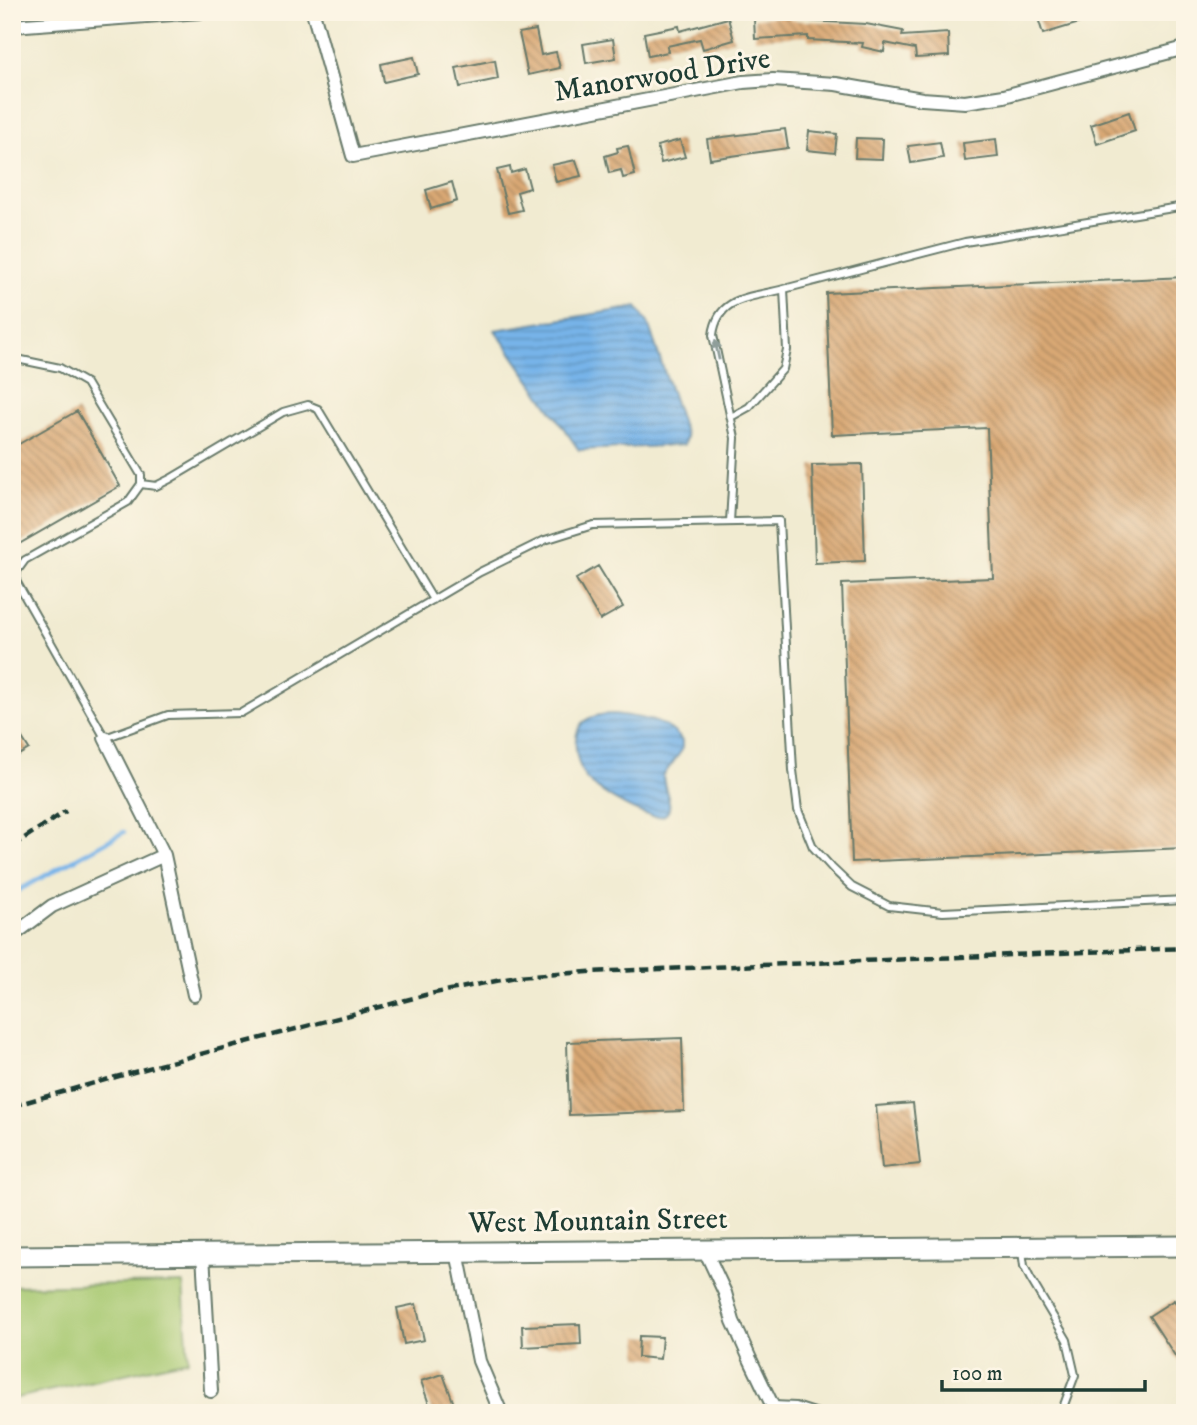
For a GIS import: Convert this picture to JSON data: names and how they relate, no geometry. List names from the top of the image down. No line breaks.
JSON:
{"streets":{"main road":["West Mountain Street"],"street":["Manorwood Drive"]},"scale_bar":"100 m"}
